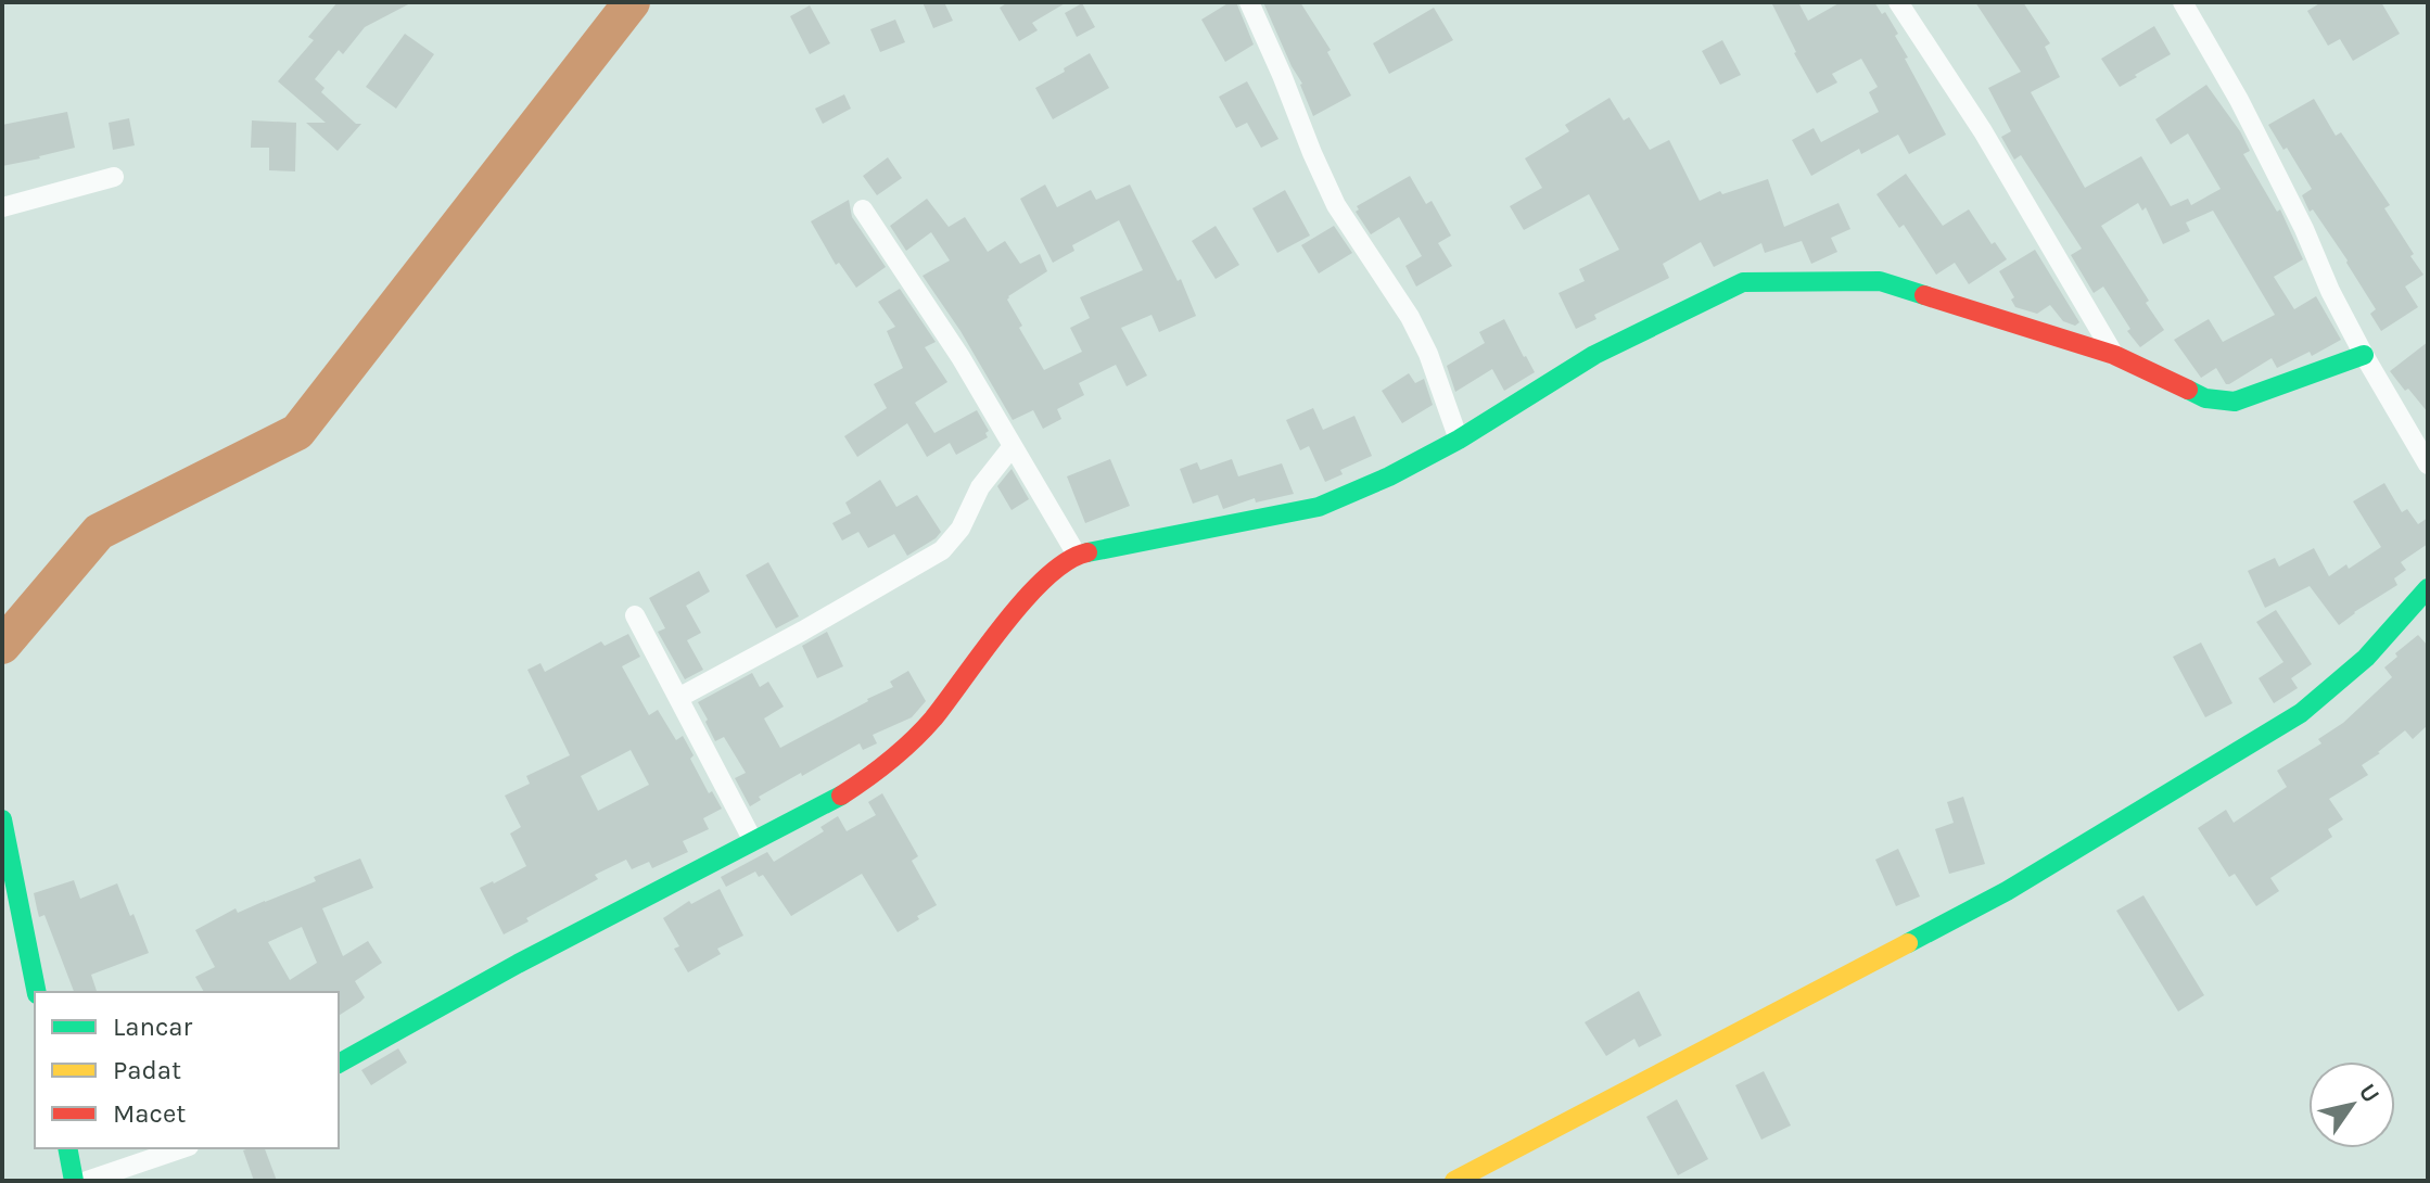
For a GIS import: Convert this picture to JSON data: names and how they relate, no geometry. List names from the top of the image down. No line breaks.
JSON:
{"legend":["Lancar","Padat","Macet"],"north":"top right"}
